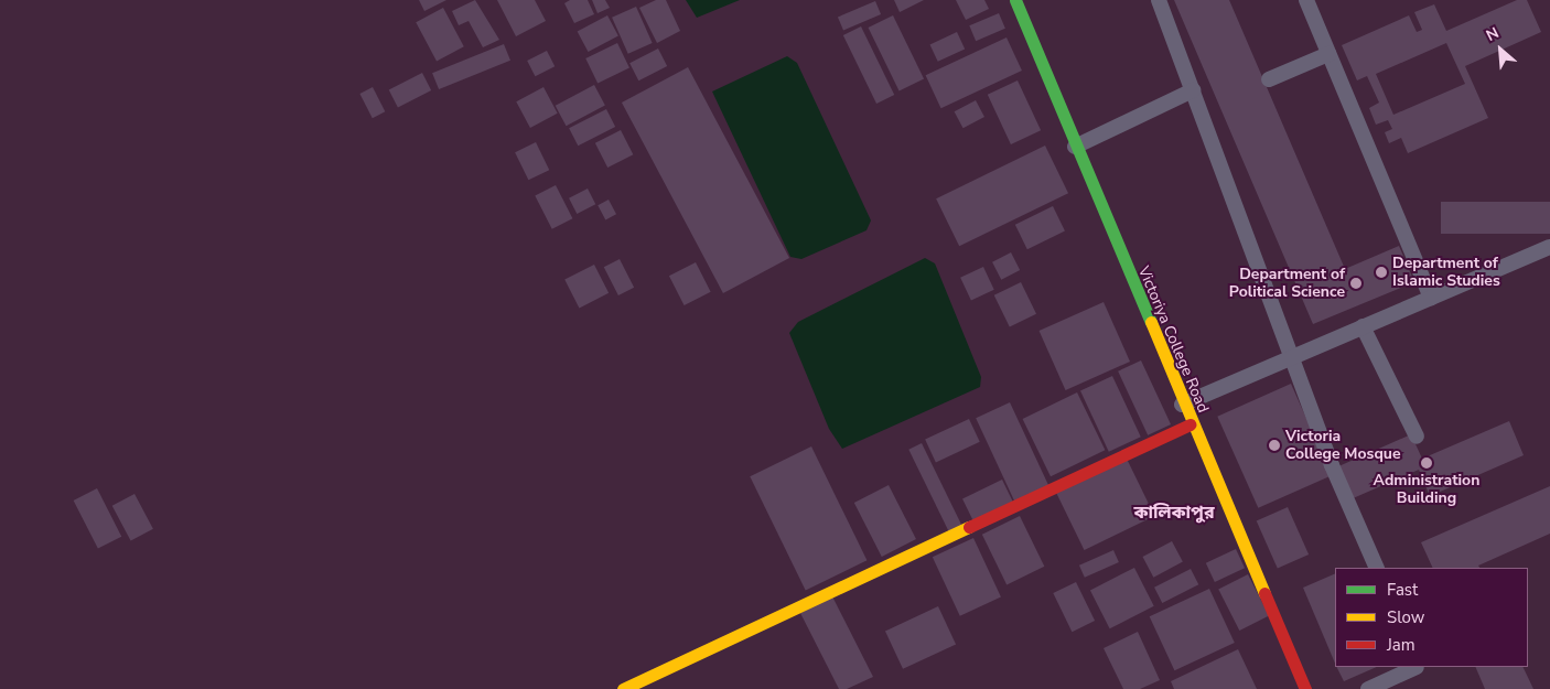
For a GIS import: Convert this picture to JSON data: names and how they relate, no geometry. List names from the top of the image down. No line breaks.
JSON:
{"streets":{"street":["Victoriya College Road"]},"districts":["কালিকাপুর"],"places":["Department of Islamic Studies","Department of Political Science","Victoria College Mosque","Administration Building"],"legend":["Fast","Slow","Jam"],"north":"top left"}
